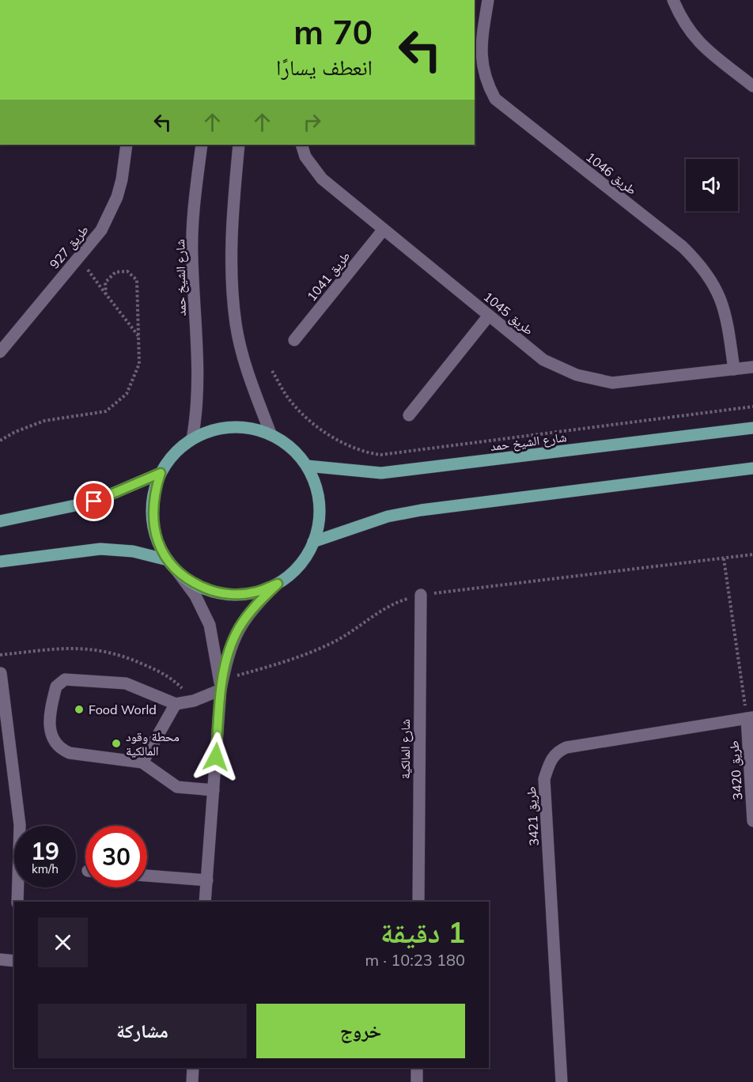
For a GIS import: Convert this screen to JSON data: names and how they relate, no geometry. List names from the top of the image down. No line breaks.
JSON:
{"streets":{"main road":["شارع الشيخ حمد"],"street":["طريق 1046","طريق 927","طريق 1041","طريق 1045","شارع المالكية","طريق 3420","طريق 3421"]},"crossings":[["طريق 1046","طريق 1045"],["طريق 1041","طريق 1045"],["طريق 3420","طريق 3421"]],"places":["Food World","محطة وقود المالكية"],"page":{"turn":["70 m","انعطف يسارًا"],"speed":"19 km/h","limit":"30","heading":["1 دقيقة","180 m · 10:23"],"buttons":["خروج","مشاركة"]}}
